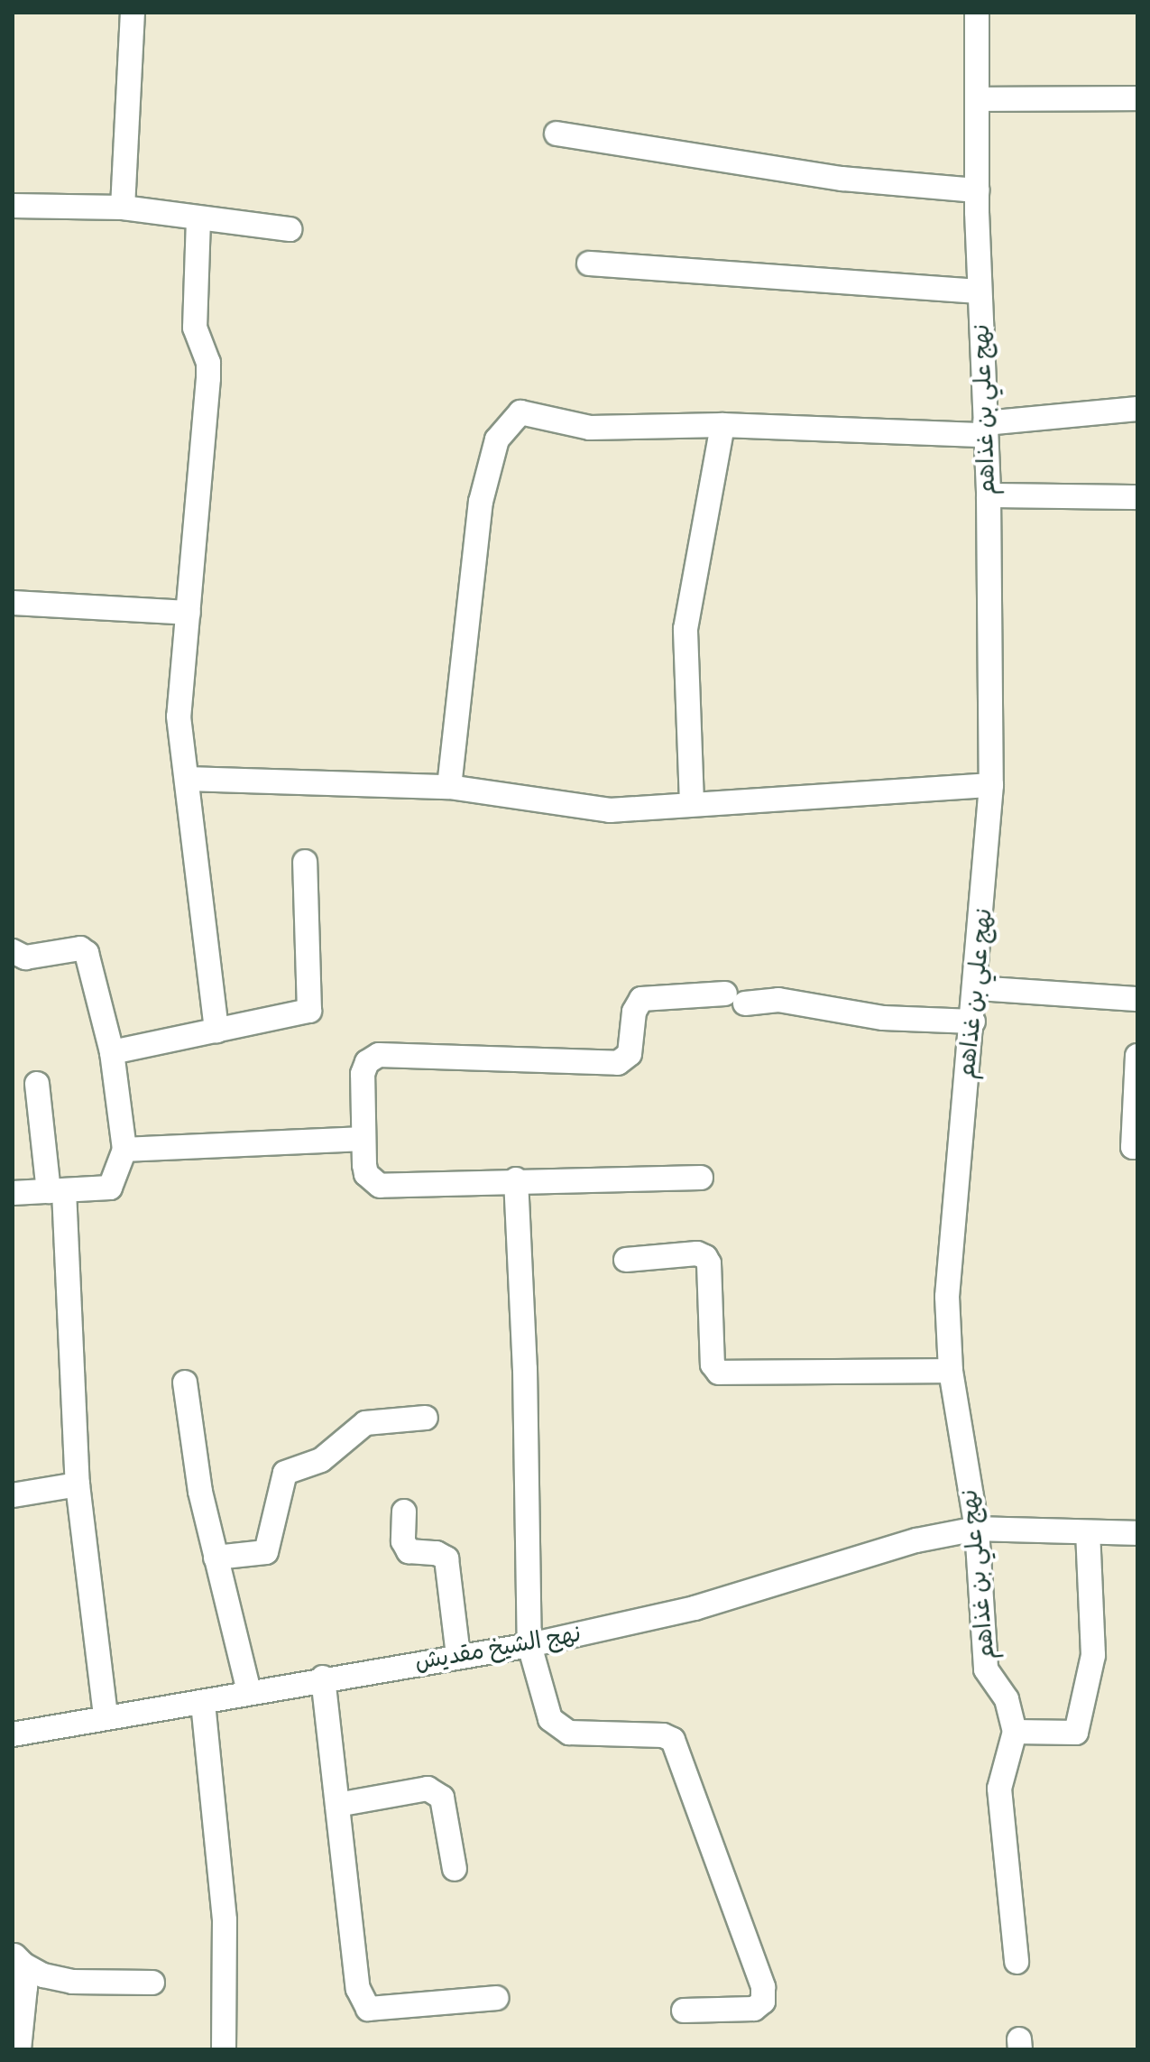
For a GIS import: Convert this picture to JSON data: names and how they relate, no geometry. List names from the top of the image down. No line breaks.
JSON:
{"streets":{"street":["نهج علي بن غذاهم","نهج الشيخ مقديش"]},"crossings":[["نهج علي بن غذاهم","نهج الشيخ مقديش"]]}
